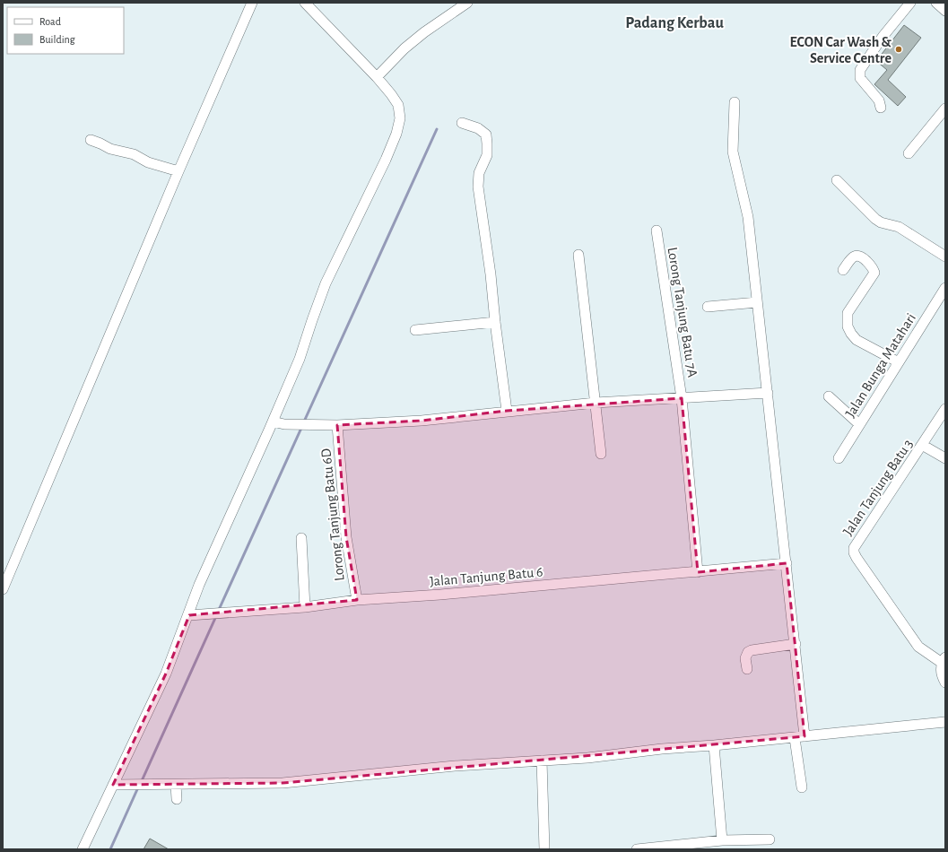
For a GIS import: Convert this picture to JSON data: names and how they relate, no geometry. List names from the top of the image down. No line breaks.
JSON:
{"streets":{"street":["Lorong Tanjung Batu 7A","Jalan Bunga Matahari","Jalan Tanjung Batu 3","Lorong Tanjung Batu 6D","Jalan Tanjung Batu 6"]},"crossings":[["Lorong Tanjung Batu 7A","Jalan Tanjung Batu 6"],["Lorong Tanjung Batu 6D","Jalan Tanjung Batu 6"]],"districts":["Padang Kerbau"],"places":["ECON Car Wash & Service Centre"],"legend":["Road","Building"]}
